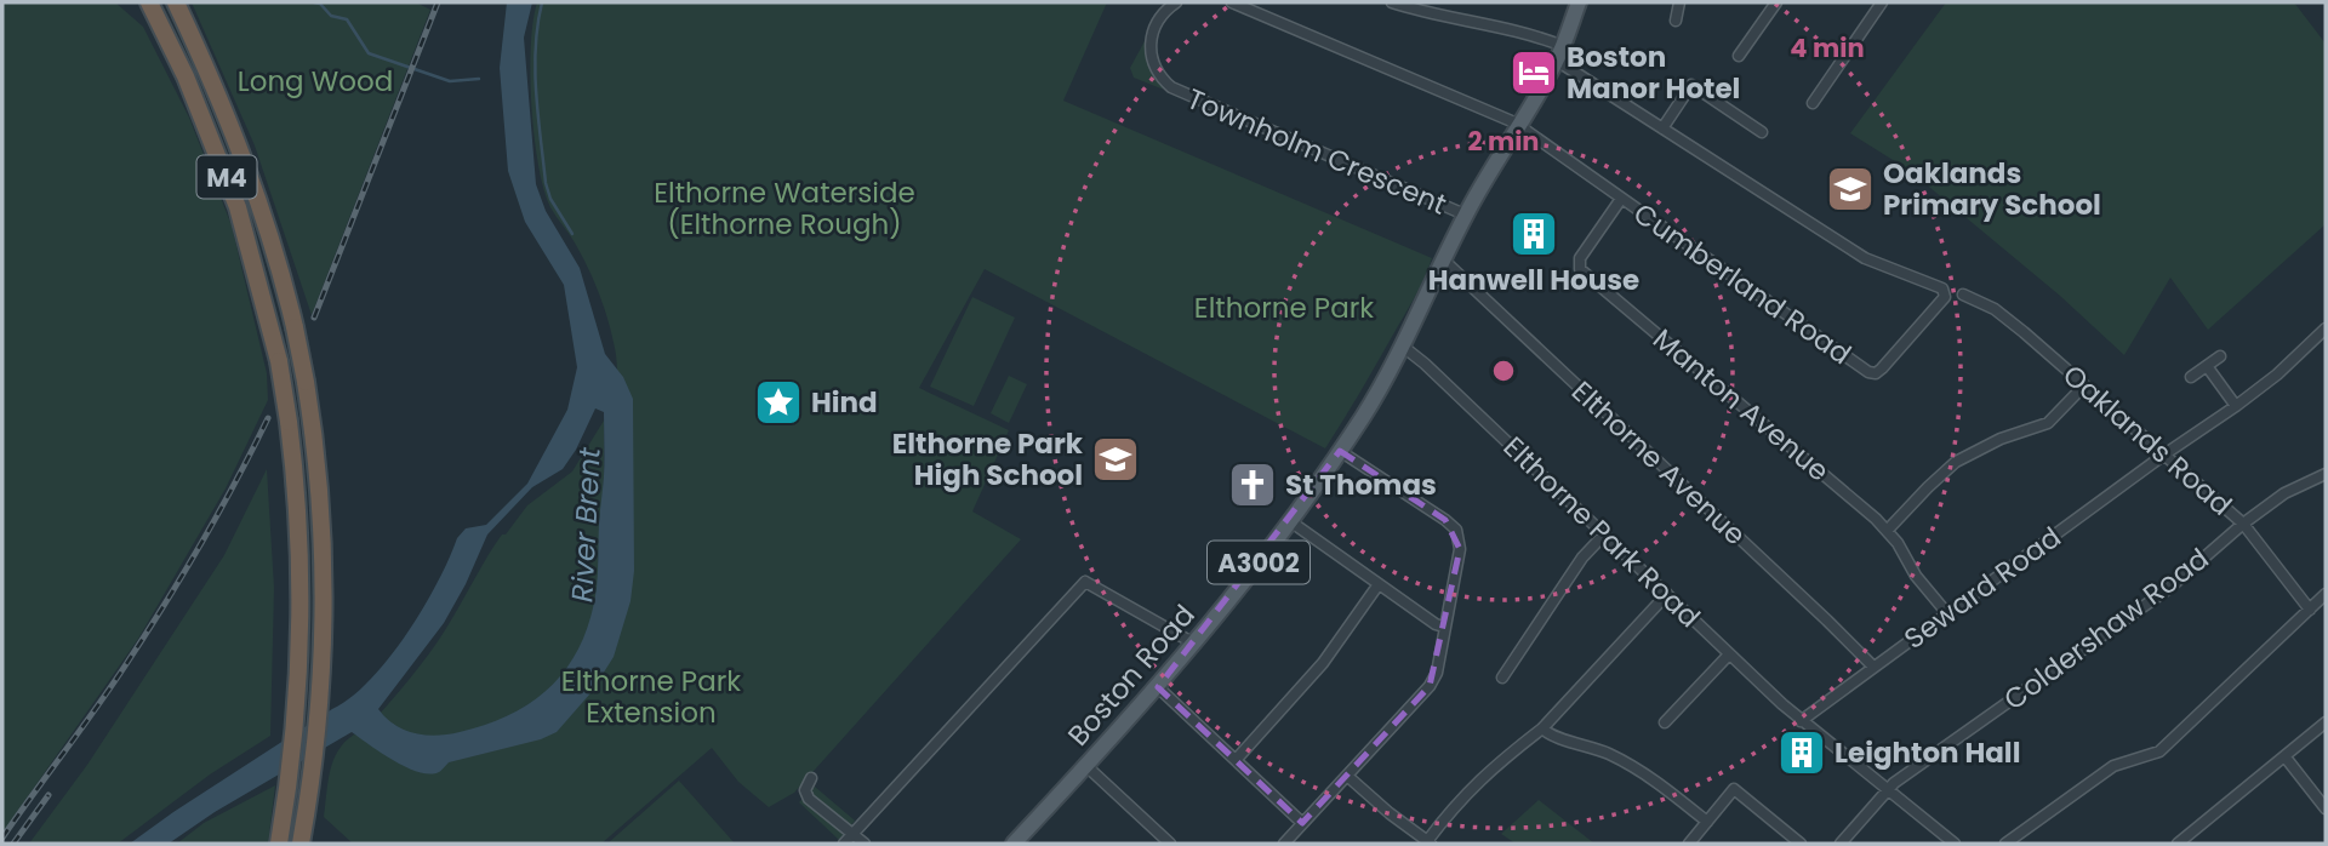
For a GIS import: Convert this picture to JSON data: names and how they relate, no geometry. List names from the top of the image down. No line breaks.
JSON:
{"streets":{"highway":["M4"],"main road":["A3002","Boston Road"],"street":["Townholm Crescent","Cumberland Road","Manton Avenue","Oaklands Road","Elthorne Avenue","Elthorne Park Road","Seward Road","Coldershaw Road"]},"crossings":[["Townholm Crescent","Boston Road"],["Cumberland Road","Manton Avenue"],["Cumberland Road","Boston Road"],["Manton Avenue","Seward Road"],["Oaklands Road","Seward Road"],["Oaklands Road","Coldershaw Road"],["Elthorne Avenue","Seward Road"],["Elthorne Avenue","Boston Road"],["Elthorne Park Road","Seward Road"],["Elthorne Park Road","Coldershaw Road"],["Elthorne Park Road","Boston Road"]],"water":["River Brent"],"parks":["Long Wood","Elthorne Waterside (Elthorne Rough)","Elthorne Park","Elthorne Park Extension"],"places":{"hotel":["Boston Manor Hotel"],"school or university":["Oaklands Primary School","Elthorne Park High School"],"building":["Hanwell House","Leighton Hall"],"place":["Hind"],"church":["St Thomas"]},"rings":["4 min","2 min"]}
